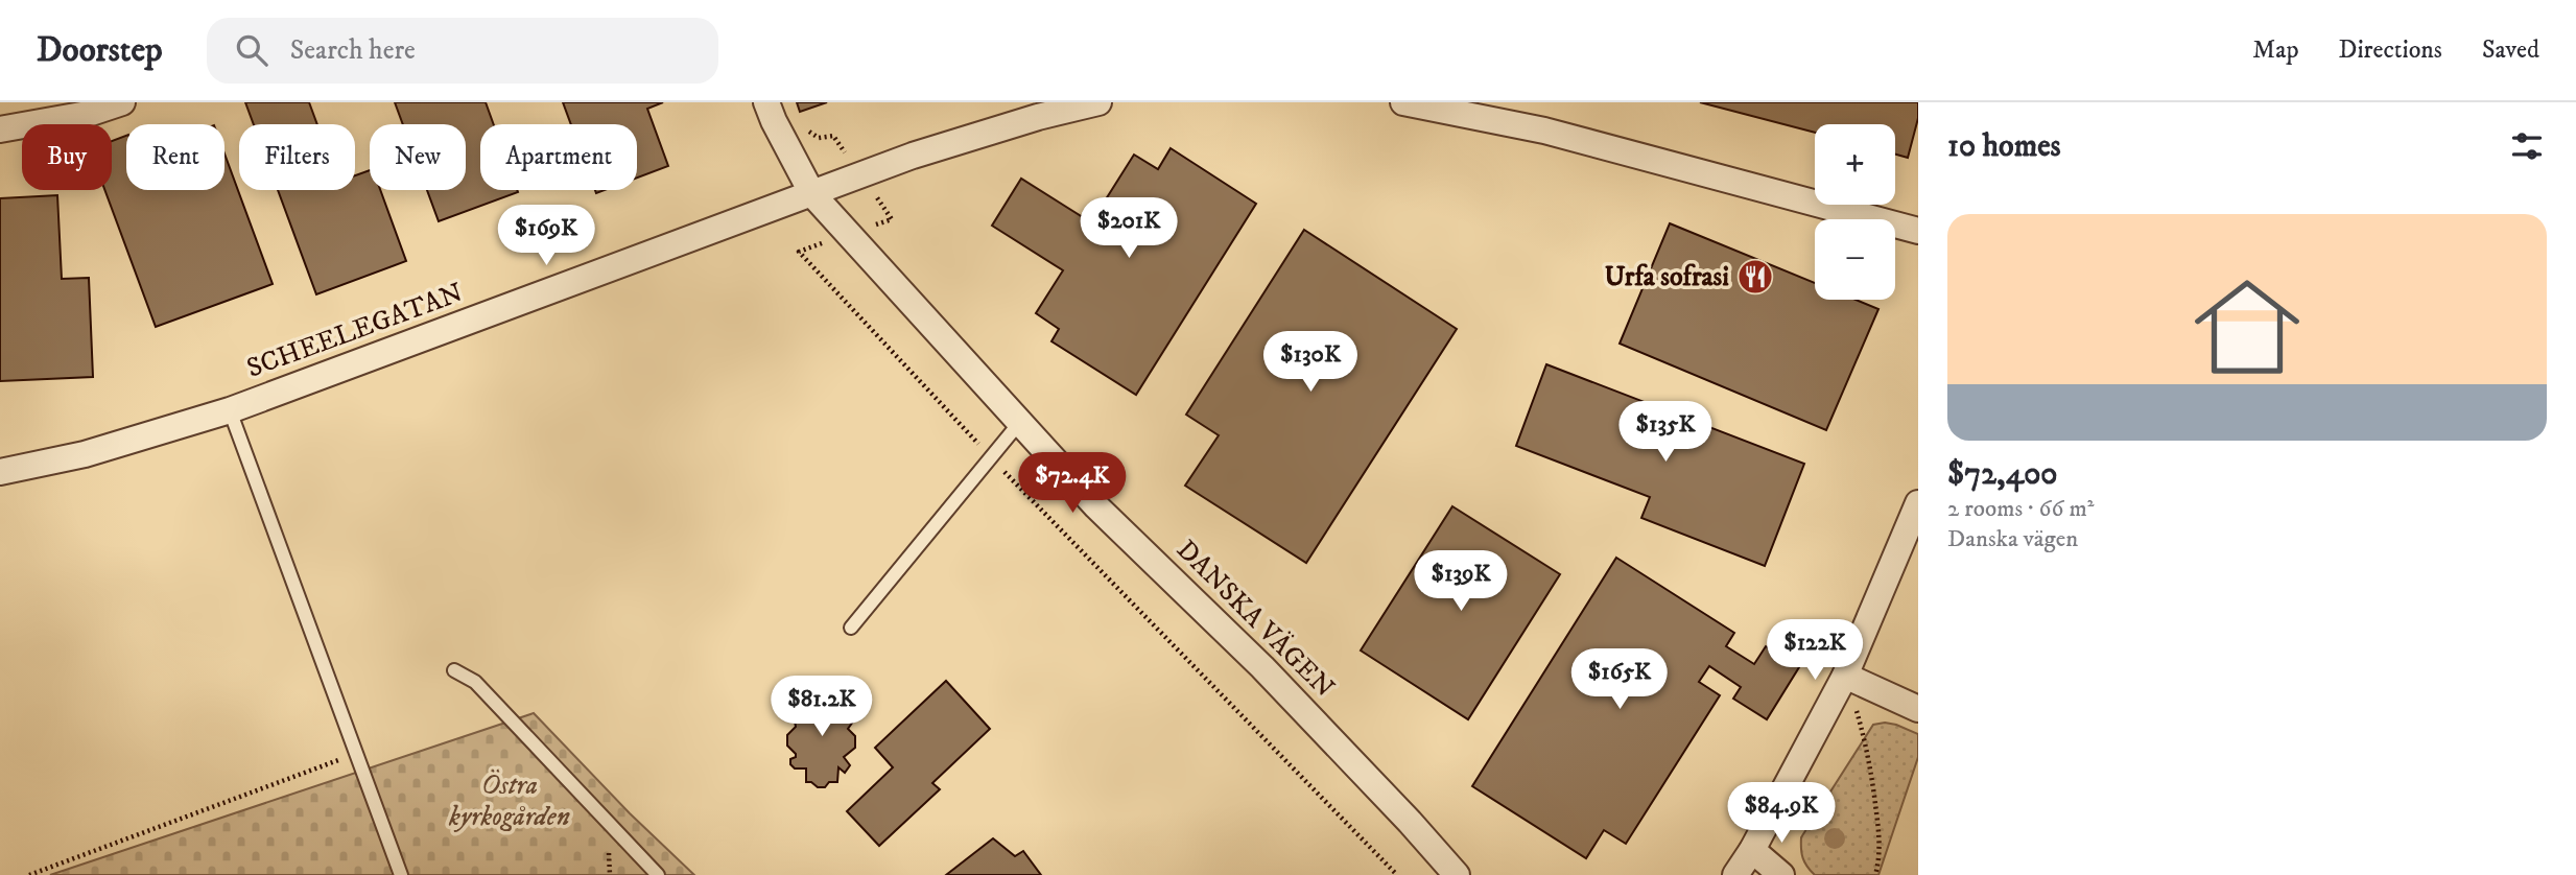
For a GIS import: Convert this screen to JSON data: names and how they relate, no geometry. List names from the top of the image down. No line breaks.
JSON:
{"streets":{"street":["SCHEELEGATAN","DANSKA VÄGEN"]},"crossings":[["SCHEELEGATAN","DANSKA VÄGEN"]],"parks":["Östra kyrkogården"],"places":{"restaurant":["Urfa sofrasi"]},"page":{"header":"Doorstep","search":"Search here","nav":["Map","Directions","Saved"],"heading":"10 homes","map_buttons":["+","−"],"chip":["Buy","Rent","Filters","New","Apartment"],"list":[{"name":"$72,400","note":"2 rooms · 66 m² · Danska vägen"}],"price":["$201K","$169K","$130K","$135K","$72.4K","$139K","$122K","$165K","$81.2K","$84.9K"]}}
